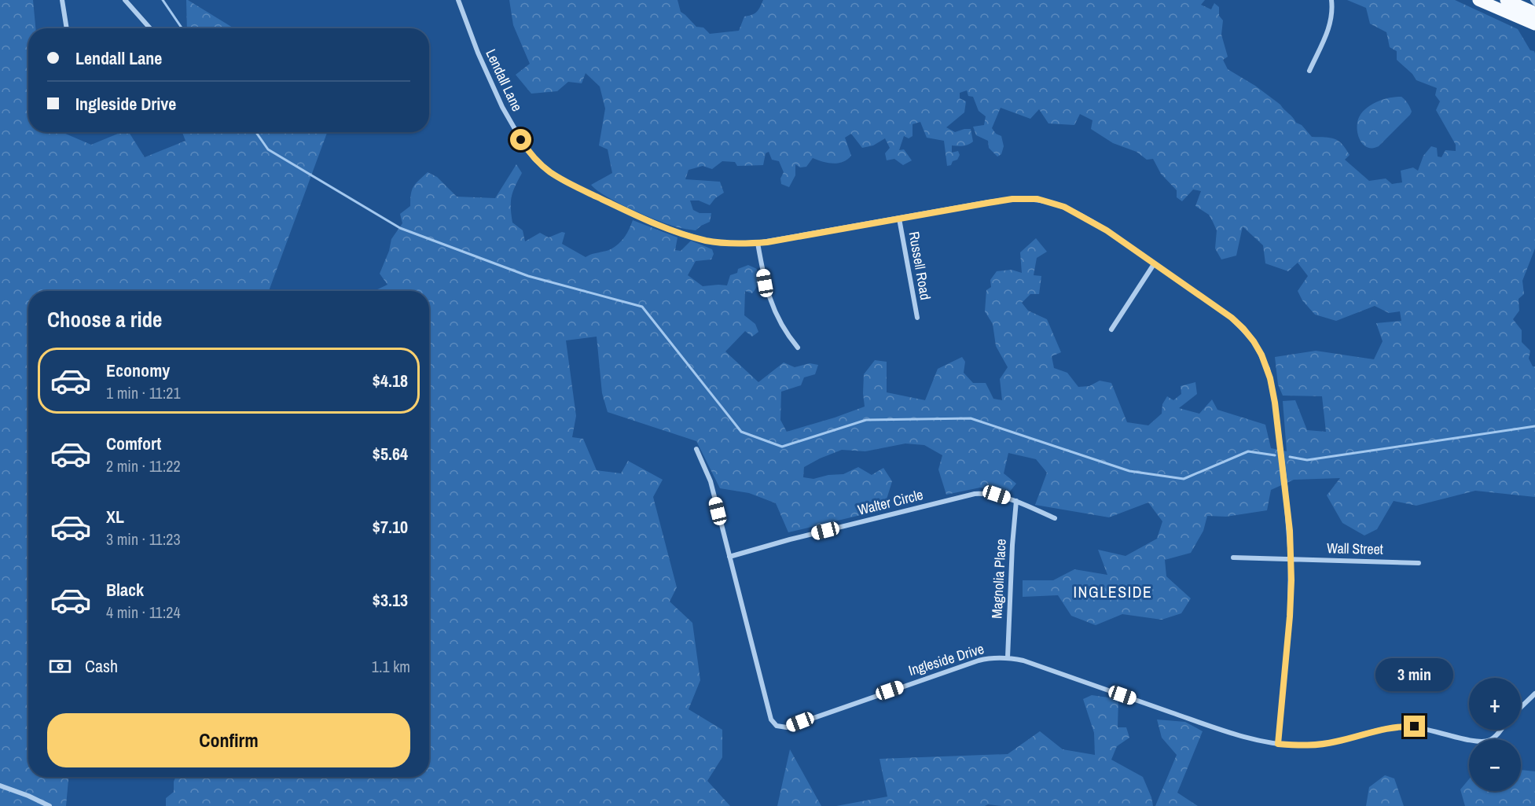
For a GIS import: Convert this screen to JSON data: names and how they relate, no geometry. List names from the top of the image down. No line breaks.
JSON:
{"streets":{"street":["Lendall Lane","Russell Road","Walter Circle","Wall Street","Magnolia Place","Ingleside Drive"]},"crossings":[["Lendall Lane","Russell Road"],["Lendall Lane","Wall Street"],["Lendall Lane","Ingleside Drive"],["Walter Circle","Magnolia Place"],["Walter Circle","Ingleside Drive"],["Magnolia Place","Ingleside Drive"]],"districts":["INGLESIDE"],"page":{"banner":["Lendall Lane","Ingleside Drive"],"heading":"Choose a ride","list":[{"name":"Economy","note":"1 min · 11:21","value":"$4.18"},{"name":"Comfort","note":"2 min · 11:22","value":"$5.64"},{"name":"XL","note":"3 min · 11:23","value":"$7.10"},{"name":"Black","note":"4 min · 11:24","value":"$3.13"}],"pay":["Cash","1.1 km"],"bubble":"3 min","map_buttons":["+","−"],"buttons":"Confirm"}}
